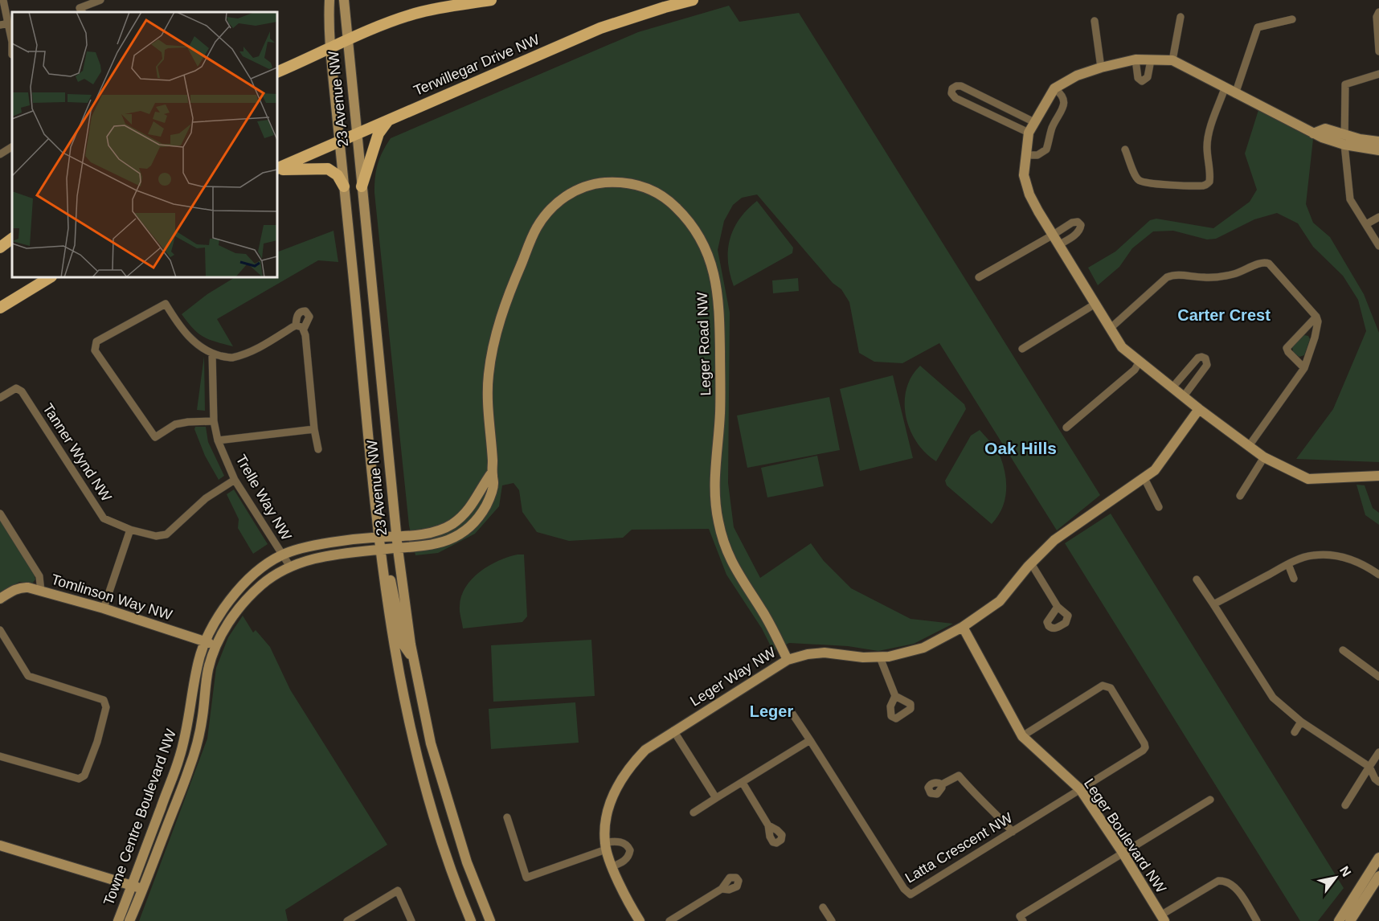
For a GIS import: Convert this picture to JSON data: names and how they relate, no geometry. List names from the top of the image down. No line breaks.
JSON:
{"streets":{"main road":["Terwillegar Drive NW"],"street":["23 Avenue NW","Leger Road NW","Tanner Wynd NW","Trelle Way NW","Tomlinson Way NW","Leger Way NW","Towne Centre Boulevard NW","Leger Boulevard NW","Latta Crescent NW"]},"crossings":[["Terwillegar Drive NW","23 Avenue NW"],["23 Avenue NW","Leger Road NW"],["23 Avenue NW","Towne Centre Boulevard NW"],["Leger Road NW","Leger Way NW"],["Leger Road NW","Towne Centre Boulevard NW"],["Tanner Wynd NW","Trelle Way NW"],["Trelle Way NW","Towne Centre Boulevard NW"],["Tomlinson Way NW","Towne Centre Boulevard NW"],["Leger Way NW","Leger Boulevard NW"],["Leger Boulevard NW","Latta Crescent NW"]],"districts":["Carter Crest","Oak Hills","Leger"],"north":"top right"}
